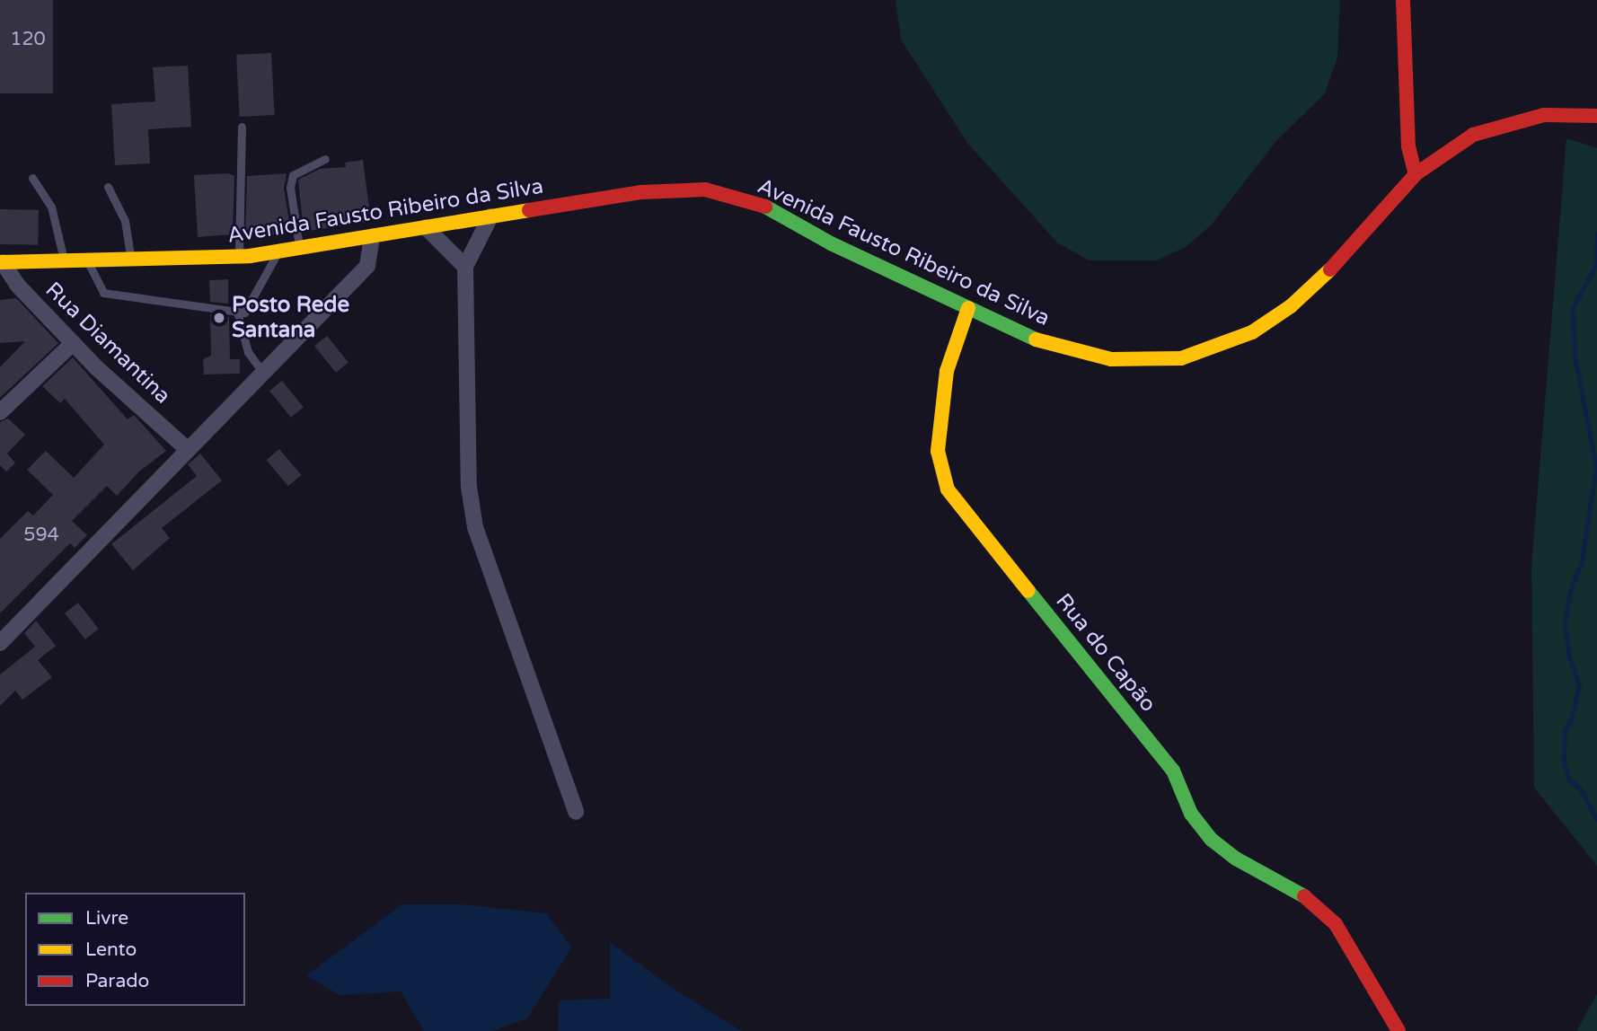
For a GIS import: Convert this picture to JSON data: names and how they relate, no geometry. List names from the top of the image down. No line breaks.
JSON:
{"streets":{"main road":["Avenida Fausto Ribeiro da Silva","Rua do Capão"],"street":["Rua Diamantina"]},"crossings":[["Avenida Fausto Ribeiro da Silva","Rua Diamantina"],["Avenida Fausto Ribeiro da Silva","Rua do Capão"]],"places":["Posto Rede Santana"],"house_numbers":["120","594"],"legend":["Livre","Lento","Parado"]}
